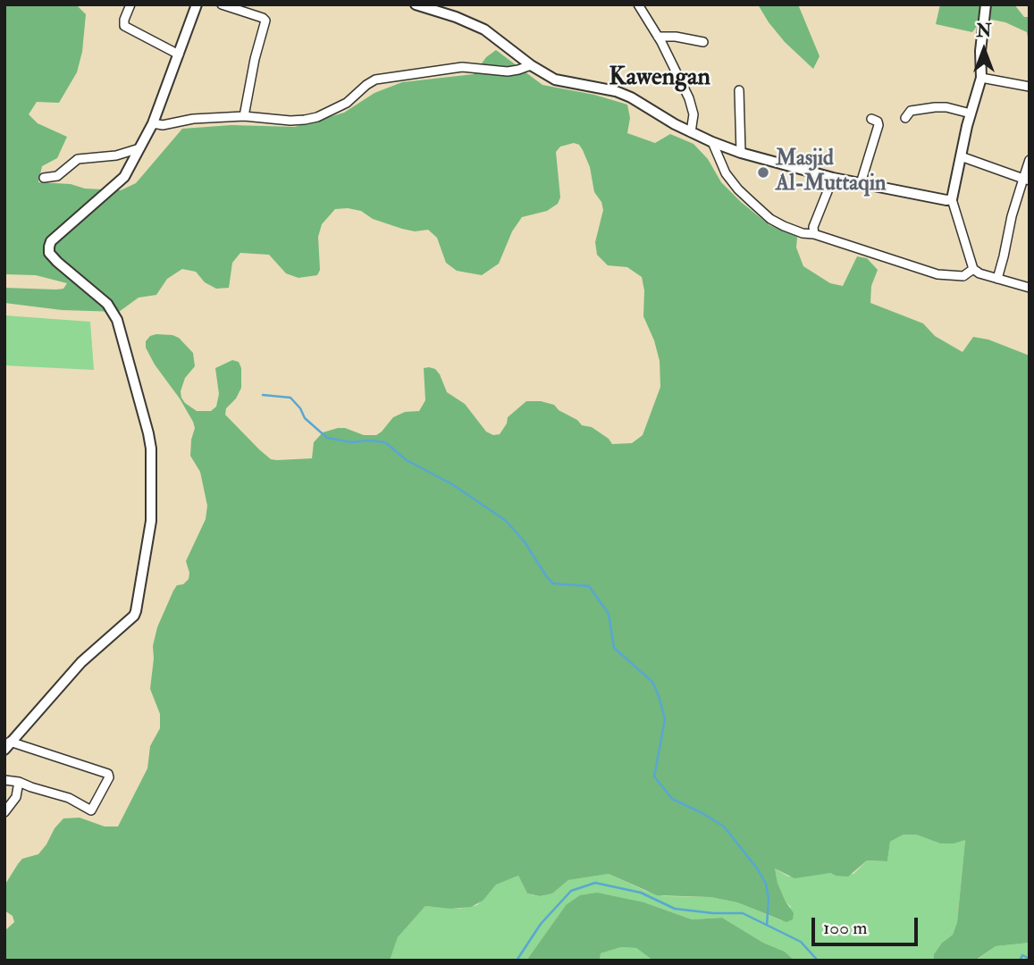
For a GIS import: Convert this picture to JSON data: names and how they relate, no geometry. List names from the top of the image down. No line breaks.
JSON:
{"districts":["Kawengan"],"places":["Masjid Al-Muttaqin"],"scale_bar":"100 m","north":"top"}
